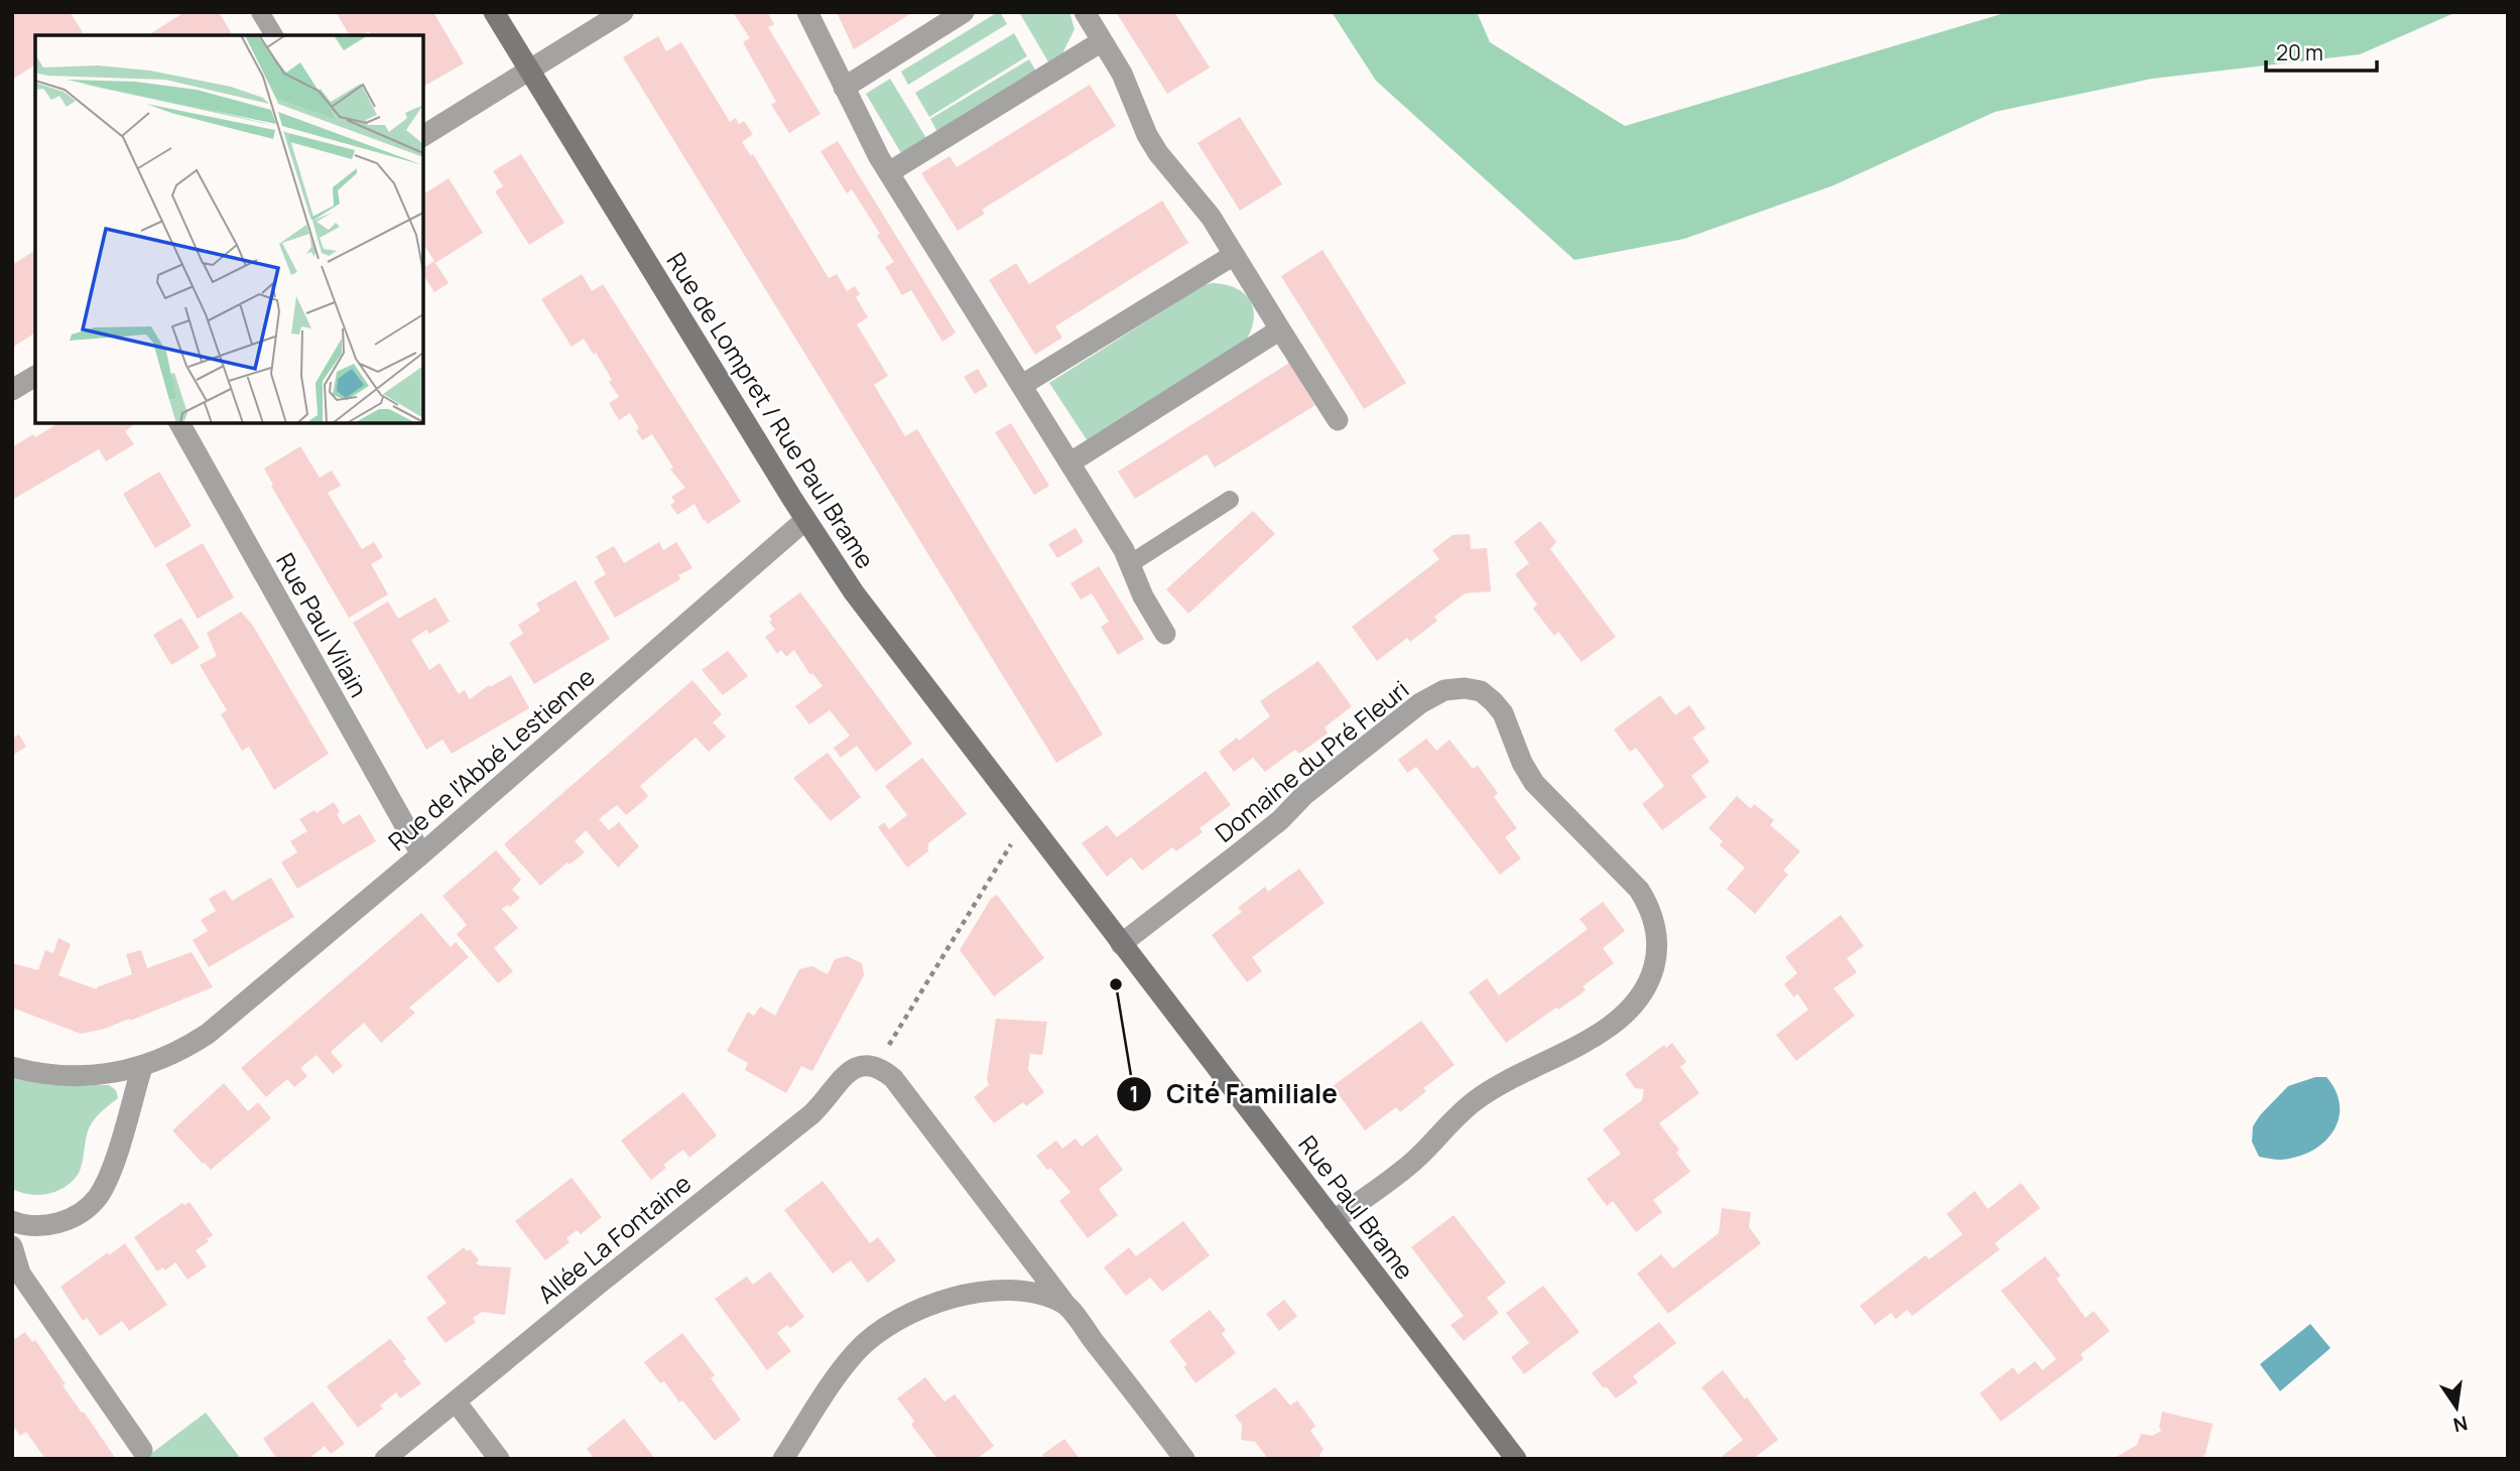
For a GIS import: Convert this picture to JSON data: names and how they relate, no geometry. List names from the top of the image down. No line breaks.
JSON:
{"streets":{"street":["Rue de Lompret / Rue Paul Brame","Rue Paul Vilain","Rue de l'Abbé Lestienne","Domaine du Pré Fleuri","Rue Paul Brame","Allée La Fontaine"]},"crossings":[["Rue de Lompret / Rue Paul Brame","Rue de l'Abbé Lestienne"],["Rue de Lompret / Rue Paul Brame","Rue Paul Brame"],["Rue Paul Vilain","Rue de l'Abbé Lestienne"],["Domaine du Pré Fleuri","Rue Paul Brame"]],"places":["Cité Familiale"],"scale_bar":"20 m","north":"bottom"}
